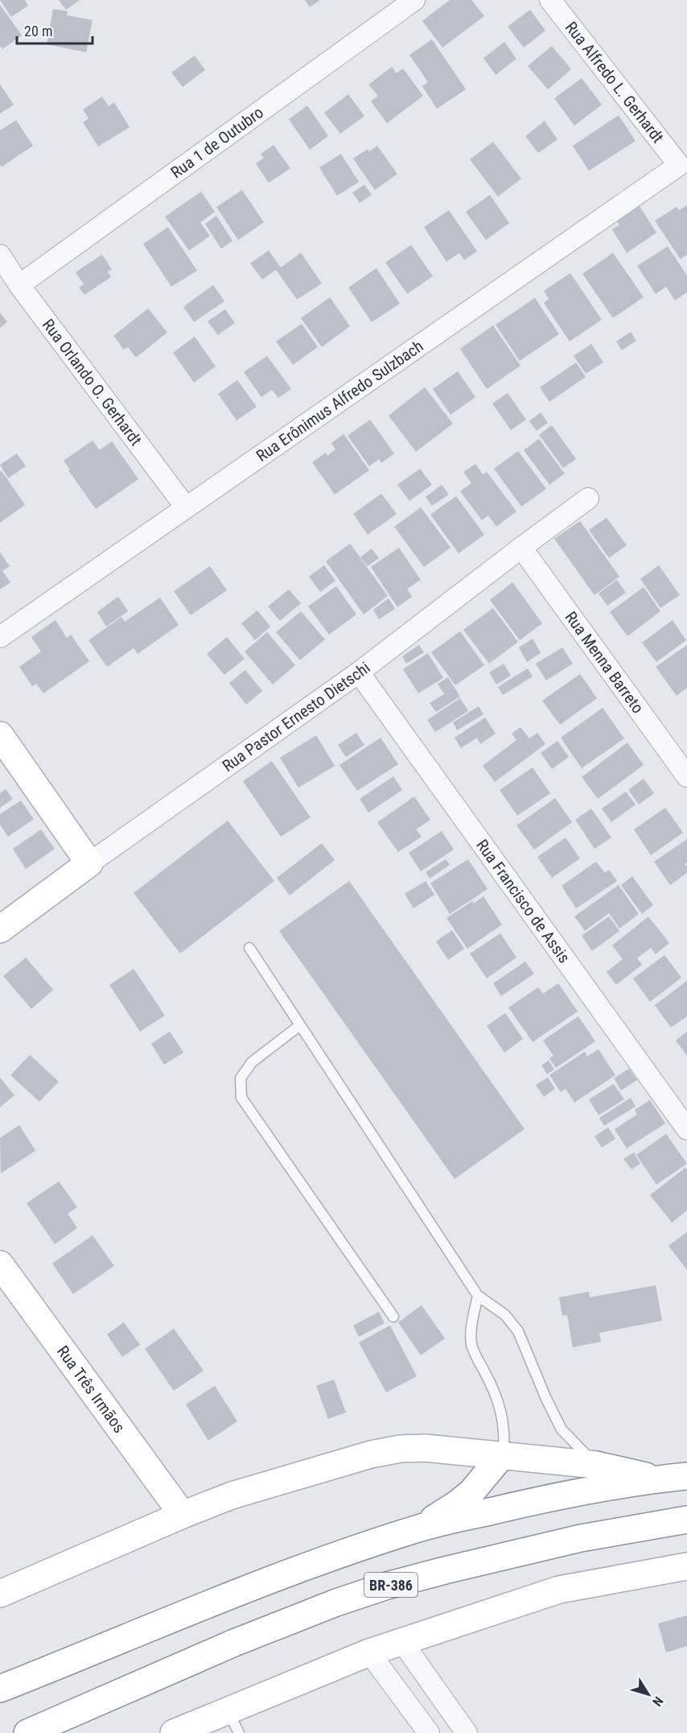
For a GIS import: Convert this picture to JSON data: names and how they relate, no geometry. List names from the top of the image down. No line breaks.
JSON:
{"streets":{"main road":["Rua Pastor Ernesto Dietschi","Rua Três Irmãos","BR-386"],"street":["Rua Alfredo L. Gerhardt","Rua 1 de Outubro","Rua Orlando O. Gerhardt","Rua Erônimus Alfredo Sulzbach","Rua Menna Barreto","Rua Francisco de Assis"]},"crossings":[["Rua Alfredo L. Gerhardt","Rua Erônimus Alfredo Sulzbach"],["Rua 1 de Outubro","Rua Orlando O. Gerhardt"],["Rua Orlando O. Gerhardt","Rua Erônimus Alfredo Sulzbach"],["Rua Menna Barreto","Rua Pastor Ernesto Dietschi"],["Rua Pastor Ernesto Dietschi","Rua Francisco de Assis"]],"scale_bar":"20 m","north":"bottom right"}
